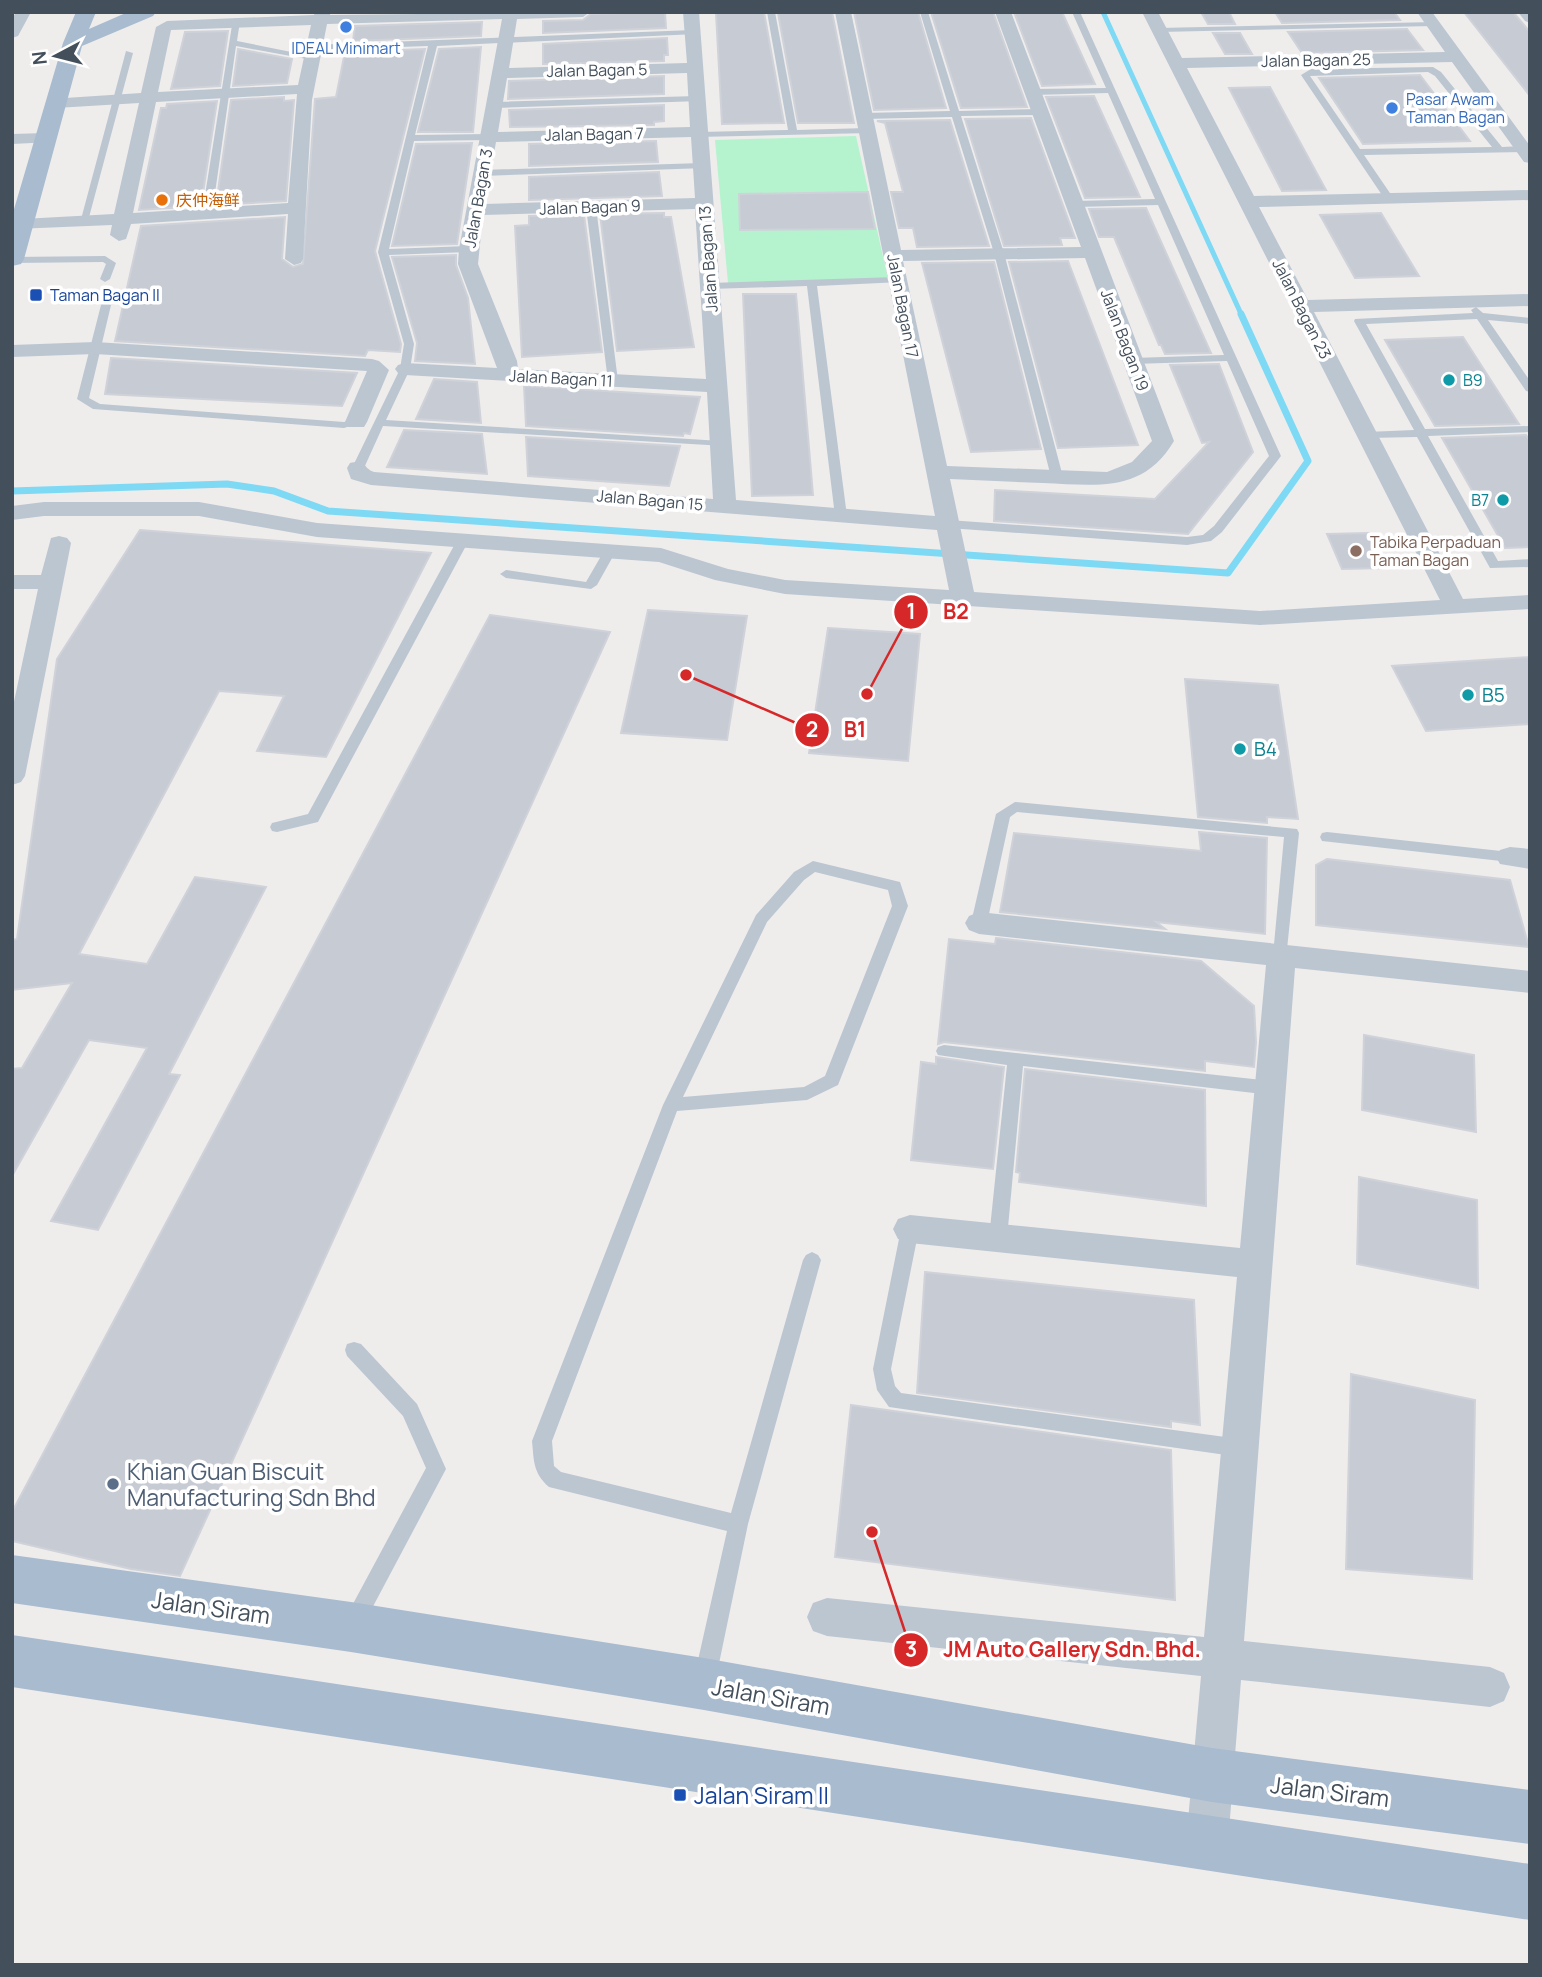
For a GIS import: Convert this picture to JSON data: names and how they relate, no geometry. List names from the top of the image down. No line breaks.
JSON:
{"streets":{"main road":["Jalan Siram"],"street":["Jalan Bagan 25","Jalan Bagan 5","Jalan Bagan 7","Jalan Bagan 3","Jalan Bagan 9","Jalan Bagan 13","Jalan Bagan 17","Jalan Bagan 23","Jalan Bagan 19","Jalan Bagan 11","Jalan Bagan 15"]},"crossings":[["Jalan Bagan 25","Jalan Bagan 23"],["Jalan Bagan 5","Jalan Bagan 3"],["Jalan Bagan 5","Jalan Bagan 13"],["Jalan Bagan 7","Jalan Bagan 3"],["Jalan Bagan 7","Jalan Bagan 13"],["Jalan Bagan 3","Jalan Bagan 9"],["Jalan Bagan 3","Jalan Bagan 11"],["Jalan Bagan 9","Jalan Bagan 13"],["Jalan Bagan 13","Jalan Bagan 11"],["Jalan Bagan 13","Jalan Bagan 15"],["Jalan Bagan 17","Jalan Bagan 19"],["Jalan Bagan 17","Jalan Bagan 15"]],"places":{"other":["IDEAL Minimart","Pasar Awam Taman Bagan","庆仲海鲜","B9","B7","Tabika Perpaduan Taman Bagan","B1","B2","B5","B4","Khian Guan Biscuit Manufacturing Sdn Bhd","JM Auto Gallery Sdn. Bhd."],"transit":["Taman Bagan II","Jalan Siram II"]},"north":"left"}
